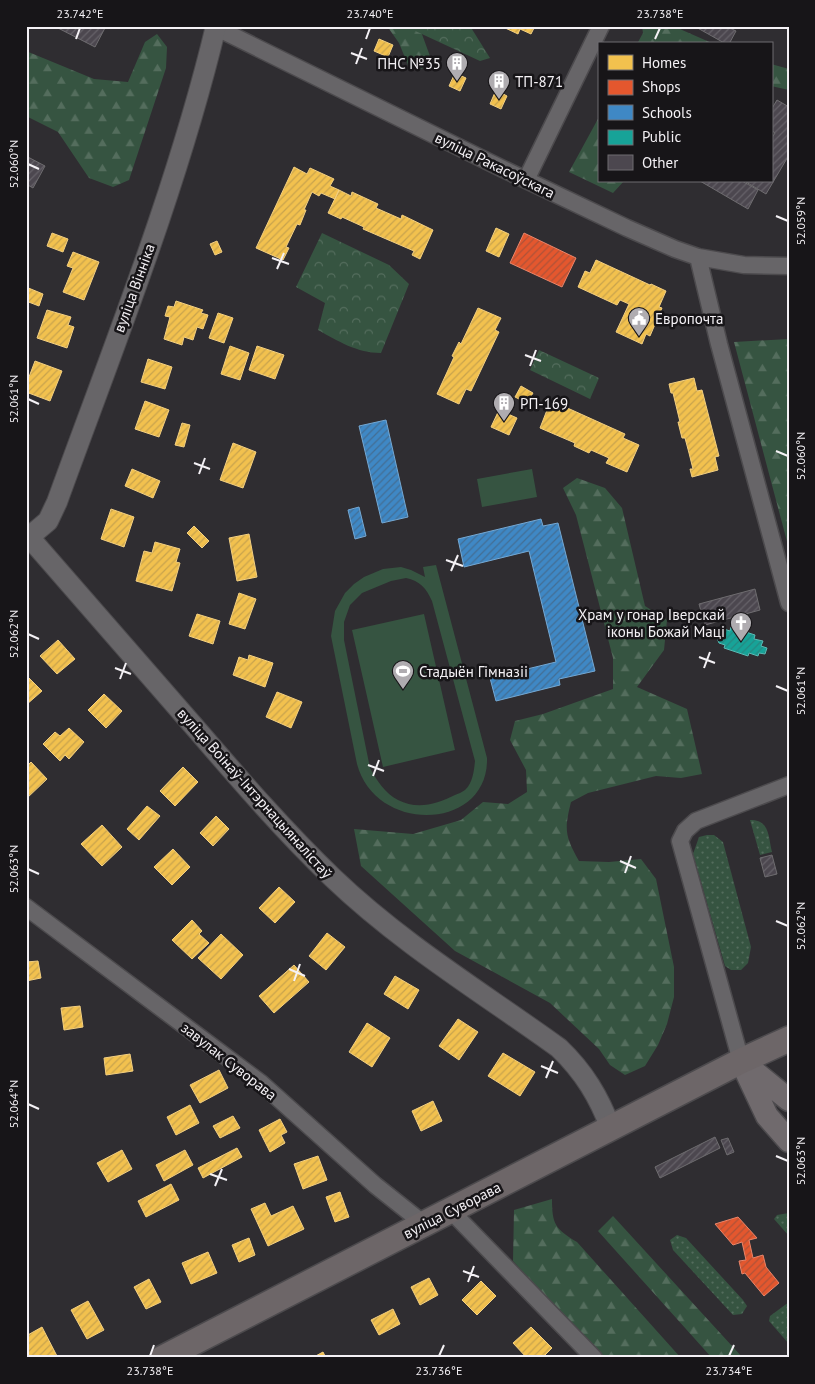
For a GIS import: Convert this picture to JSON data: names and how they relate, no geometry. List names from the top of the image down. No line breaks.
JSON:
{"streets":{"main road":["вуліца Суворава"],"street":["вуліца Ракасоўскага","вуліца Вінніка","вуліца Воінаў-Інтэрнацыяналістаў","завулак Суворава"]},"crossings":[["вуліца Ракасоўскага","вуліца Вінніка"],["вуліца Вінніка","вуліца Воінаў-Інтэрнацыяналістаў"],["вуліца Воінаў-Інтэрнацыяналістаў","вуліца Суворава"],["завулак Суворава","вуліца Суворава"]],"places":{"building":["ПНС №35","ТП-871","РП-169"],"public building":["Европочта"],"church":["Храм у гонар Іверскай іконы Божай Маці"],"sports":["Стадыён Гімназіі"]},"legend":["Homes","Shops","Schools","Public","Other"],"coordinates":["23.742°E","23.740°E","23.738°E","52.060°N","52.059°N","52.061°N","52.062°N","52.063°N","52.064°N","23.736°E","23.734°E"]}
